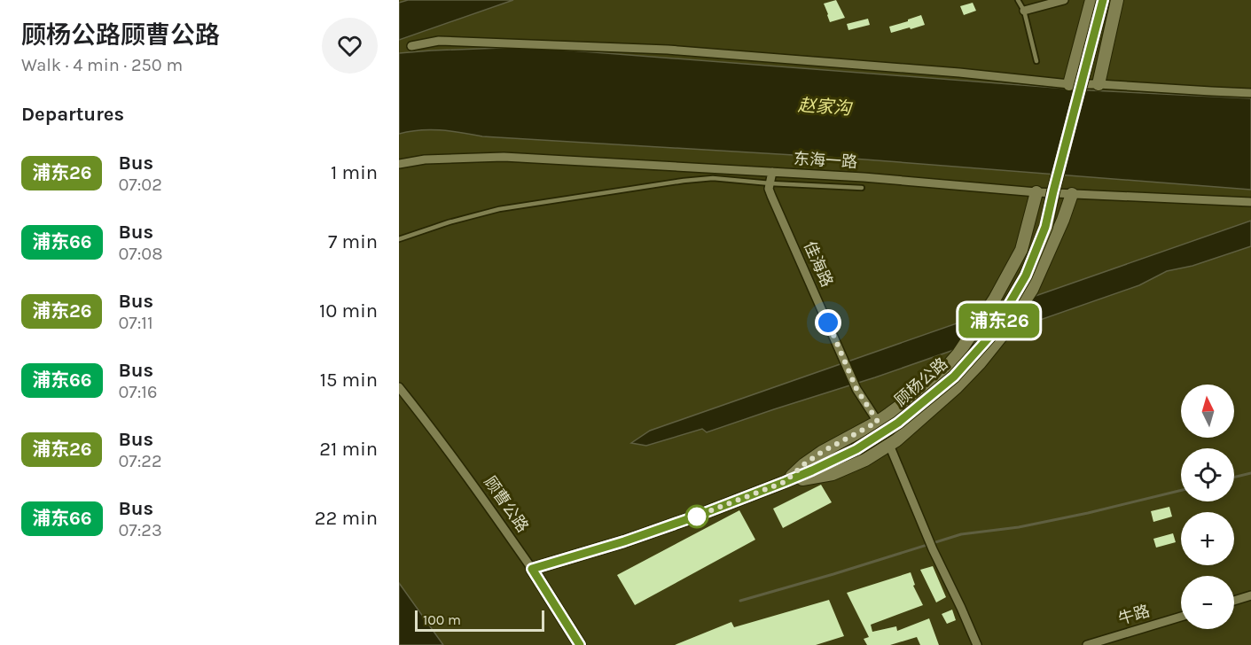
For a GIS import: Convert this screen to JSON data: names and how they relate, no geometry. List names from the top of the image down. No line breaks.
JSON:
{"streets":{"street":["东海一路","佳海路","顾杨公路","顾曹公路","牛路"]},"crossings":[["顾杨公路","顾曹公路"]],"water":["赵家沟"],"lines":["bus line 浦东26"],"scale_bar":"100 m","north":"top","page":{"heading":[["顾杨公路顾曹公路","Walk · 4 min · 250 m"],"Departures"],"on_map":"浦东26","list":[{"mark":"浦东26","name":"Bus","note":"07:02","value":"1 min"},{"mark":"浦东66","name":"Bus","note":"07:08","value":"7 min"},{"mark":"浦东26","name":"Bus","note":"07:11","value":"10 min"},{"mark":"浦东66","name":"Bus","note":"07:16","value":"15 min"},{"mark":"浦东26","name":"Bus","note":"07:22","value":"21 min"},{"mark":"浦东66","name":"Bus","note":"07:23","value":"22 min"}],"map_buttons":["+","−"],"scale":"100 m"}}
